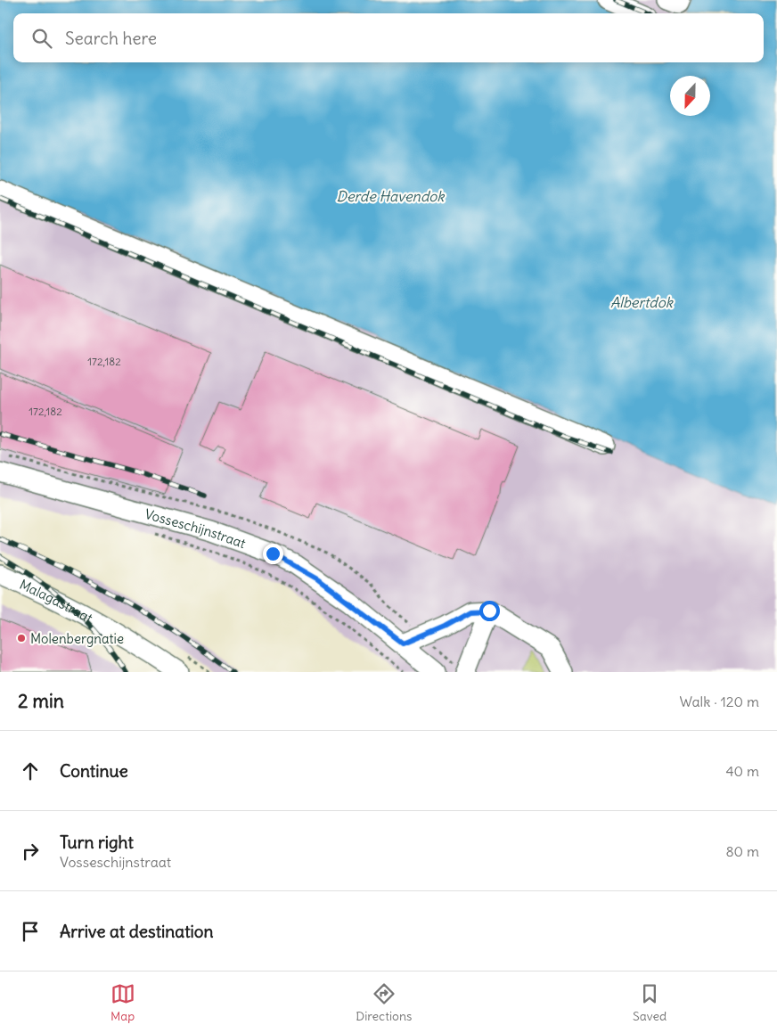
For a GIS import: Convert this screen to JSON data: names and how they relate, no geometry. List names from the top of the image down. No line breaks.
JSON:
{"streets":{"street":["Vosseschijnstraat","Malagastraat"]},"water":["Derde Havendok","Albertdok"],"places":["Molenbergnatie"],"house_numbers":["172,182","172,182"],"north":"bottom","page":{"search":"Search here","heading":["2 min","Walk · 120 m"],"list":[["Continue","40 m"],["Turn right","Vosseschijnstraat","80 m"],"Arrive at destination"],"nav":["Map","Directions","Saved"]}}
